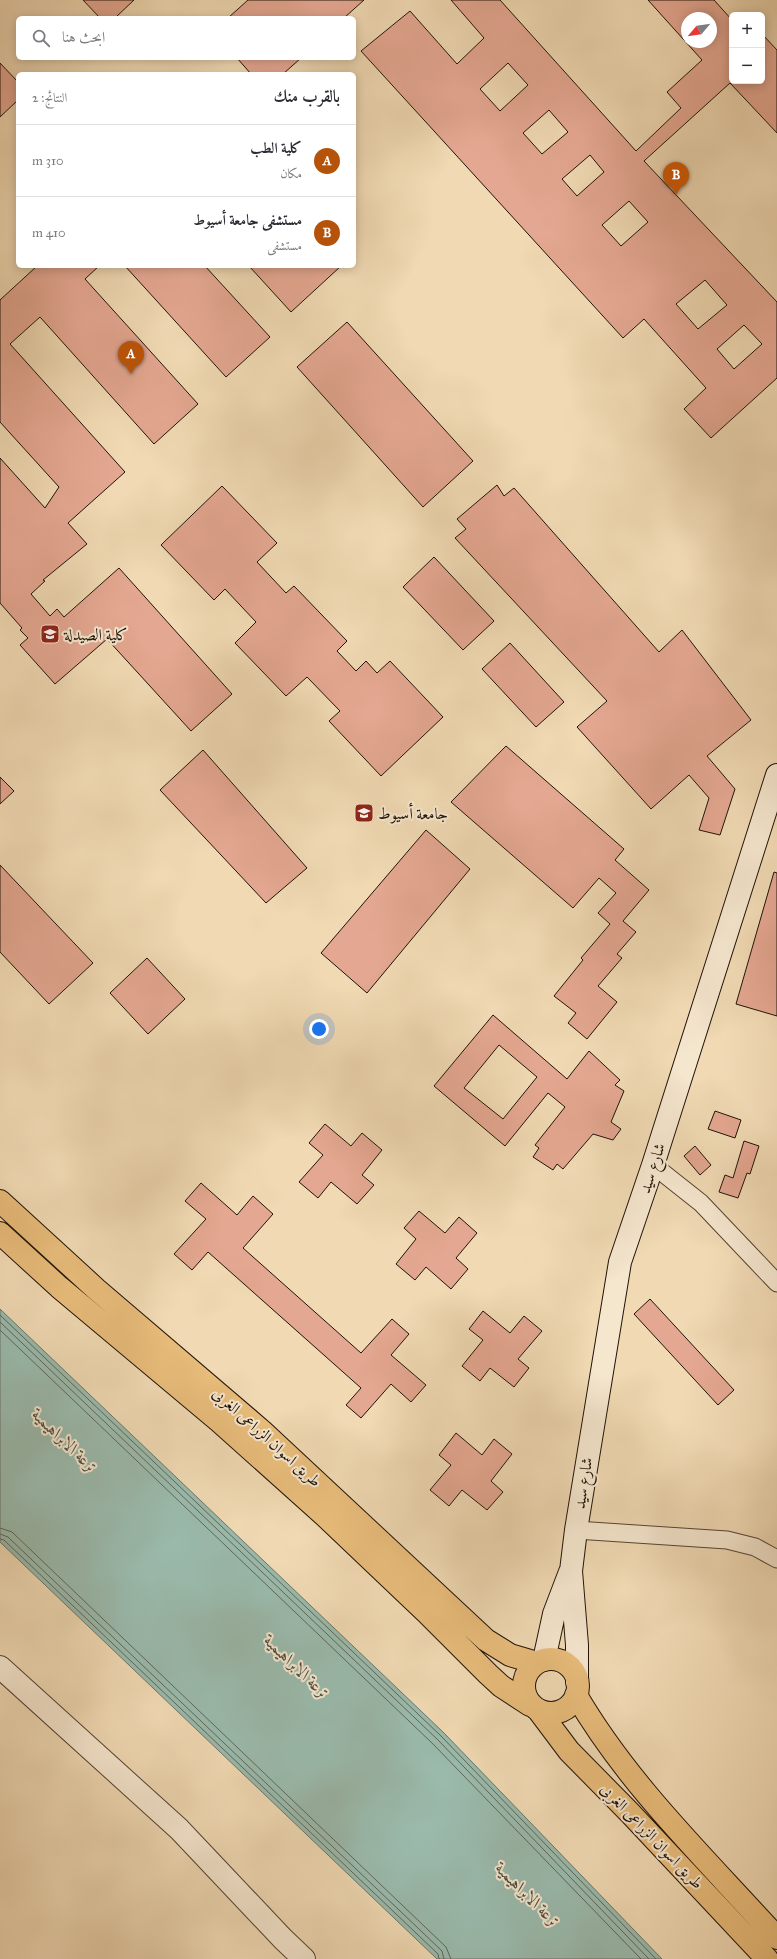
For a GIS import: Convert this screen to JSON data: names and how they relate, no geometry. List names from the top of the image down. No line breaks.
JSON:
{"streets":{"main road":["شارع سيد","طريق اسوان الزراعى الغربى"]},"crossings":[["شارع سيد","طريق اسوان الزراعى الغربى"]],"water":["ترعة الابراهيمية"],"places":{"school or university":["كلية الصيدلة","جامعة أسيوط"]},"north":"bottom left","page":{"map_buttons":["+","−"],"search":"ابحث هنا","heading":["بالقرب منك","النتائج: 2"],"list":[{"mark":"A","name":"كلية الطب","note":"مكان","value":"310 m"},{"mark":"B","name":"مستشفی جامعة أسيوط","note":"مستشفى","value":"410 m"}],"pins":["B","A"]}}
